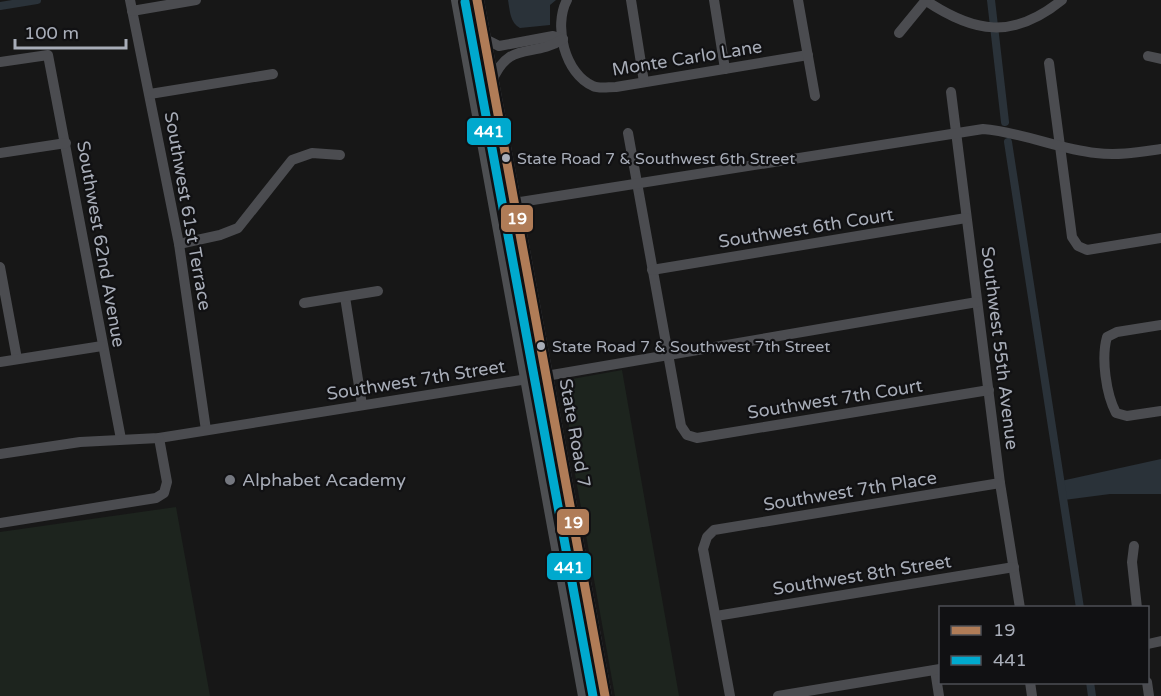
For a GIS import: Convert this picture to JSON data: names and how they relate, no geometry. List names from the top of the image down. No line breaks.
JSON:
{"streets":{"main road":["State Road 7"],"street":["Monte Carlo Lane","Southwest 61st Terrace","Southwest 6th Court","Southwest 62nd Avenue","Southwest 55th Avenue","Southwest 7th Street","Southwest 7th Court","Southwest 7th Place","Southwest 8th Street"]},"crossings":[["Southwest 61st Terrace","Southwest 7th Street"],["Southwest 6th Court","Southwest 55th Avenue"],["Southwest 62nd Avenue","Southwest 7th Street"],["Southwest 55th Avenue","Southwest 7th Street"],["Southwest 55th Avenue","Southwest 7th Court"],["Southwest 55th Avenue","Southwest 7th Place"],["Southwest 55th Avenue","Southwest 8th Street"],["Southwest 7th Street","Southwest 7th Court"],["Southwest 7th Street","State Road 7"],["Southwest 7th Place","Southwest 8th Street"]],"places":["State Road 7 & Southwest 6th Street","State Road 7 & Southwest 7th Street","Alphabet Academy"],"lines":["transit line 19","transit line 441"],"legend":["19","441"],"scale_bar":"100 m"}
